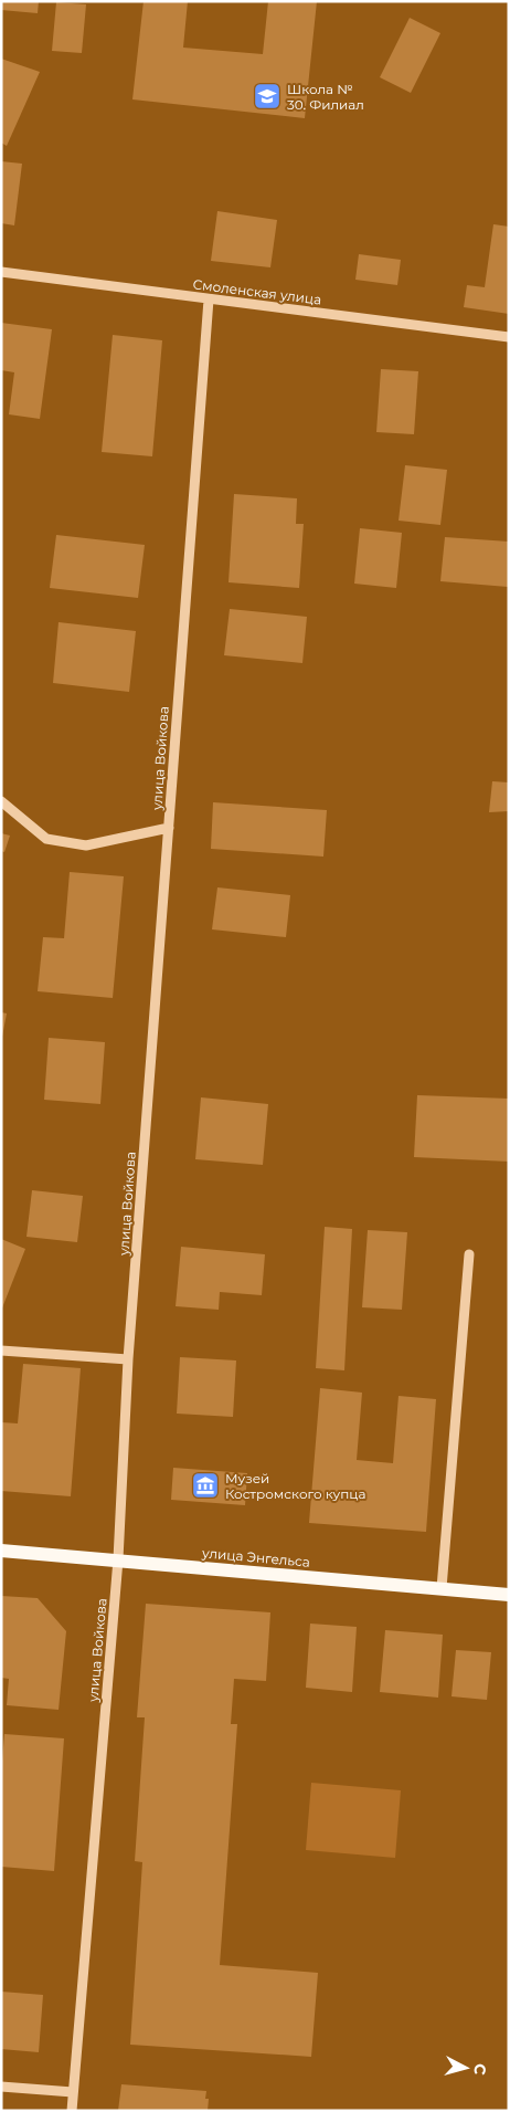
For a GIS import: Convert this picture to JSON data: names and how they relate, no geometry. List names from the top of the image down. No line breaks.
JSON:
{"streets":{"main road":["улица Энгельса"],"street":["Смоленская улица","улица Войкова"]},"crossings":[["Смоленская улица","улица Войкова"],["улица Войкова","улица Энгельса"]],"places":{"school or university":["Школа № 30. Филиал"],"museum":["Музей Костромского купца"]},"north":"right"}
